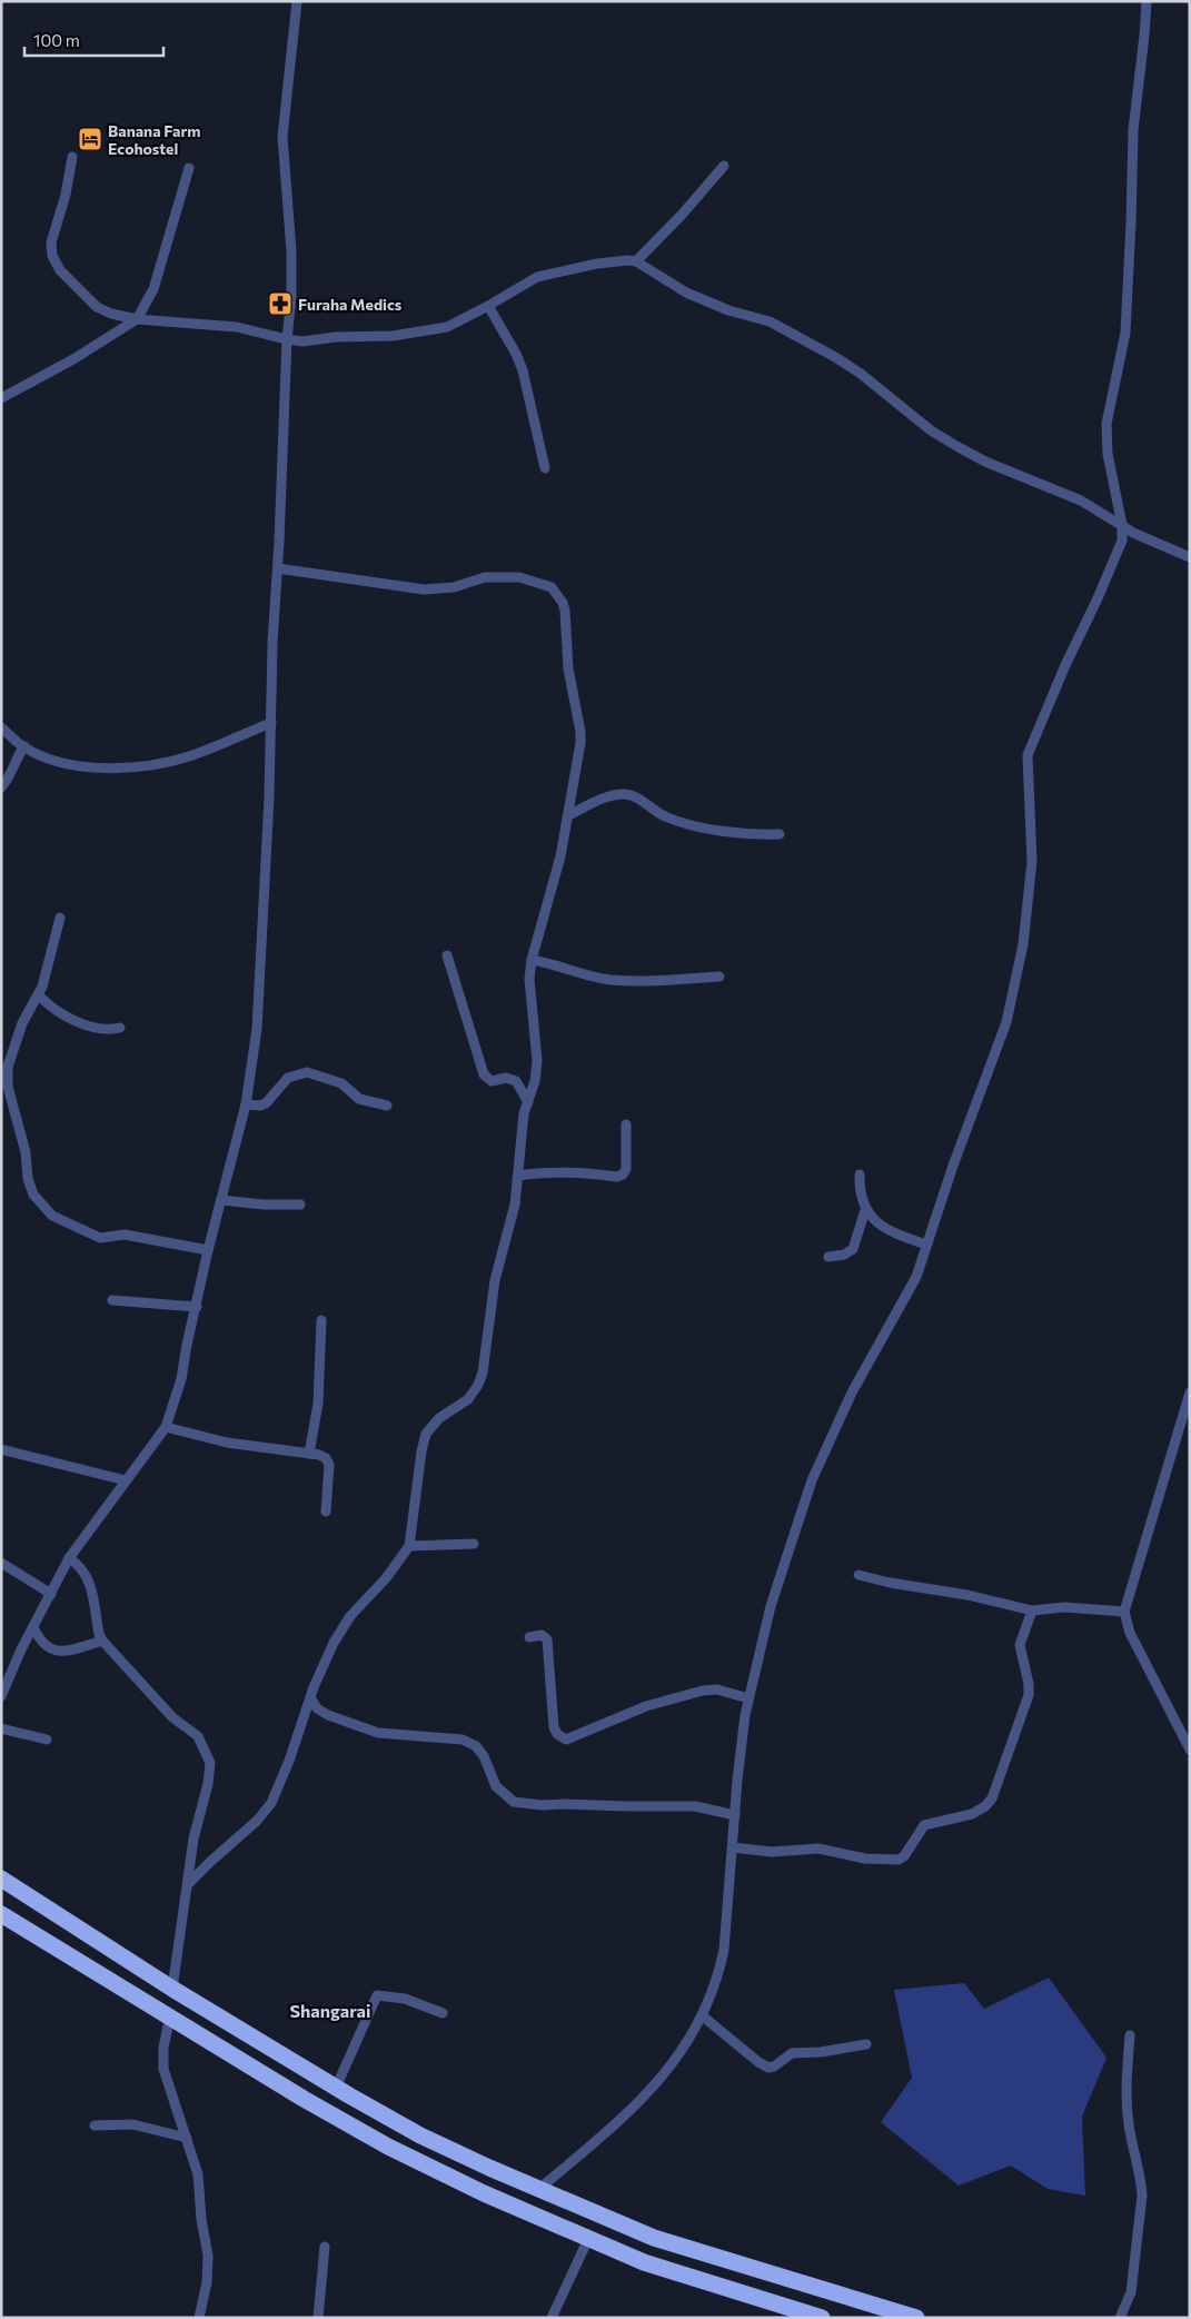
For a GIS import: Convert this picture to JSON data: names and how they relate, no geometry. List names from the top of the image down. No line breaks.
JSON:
{"districts":["Shangarai"],"places":{"hotel":["Banana Farm Ecohostel"],"pharmacy":["Furaha Medics"]},"scale_bar":"100 m"}
